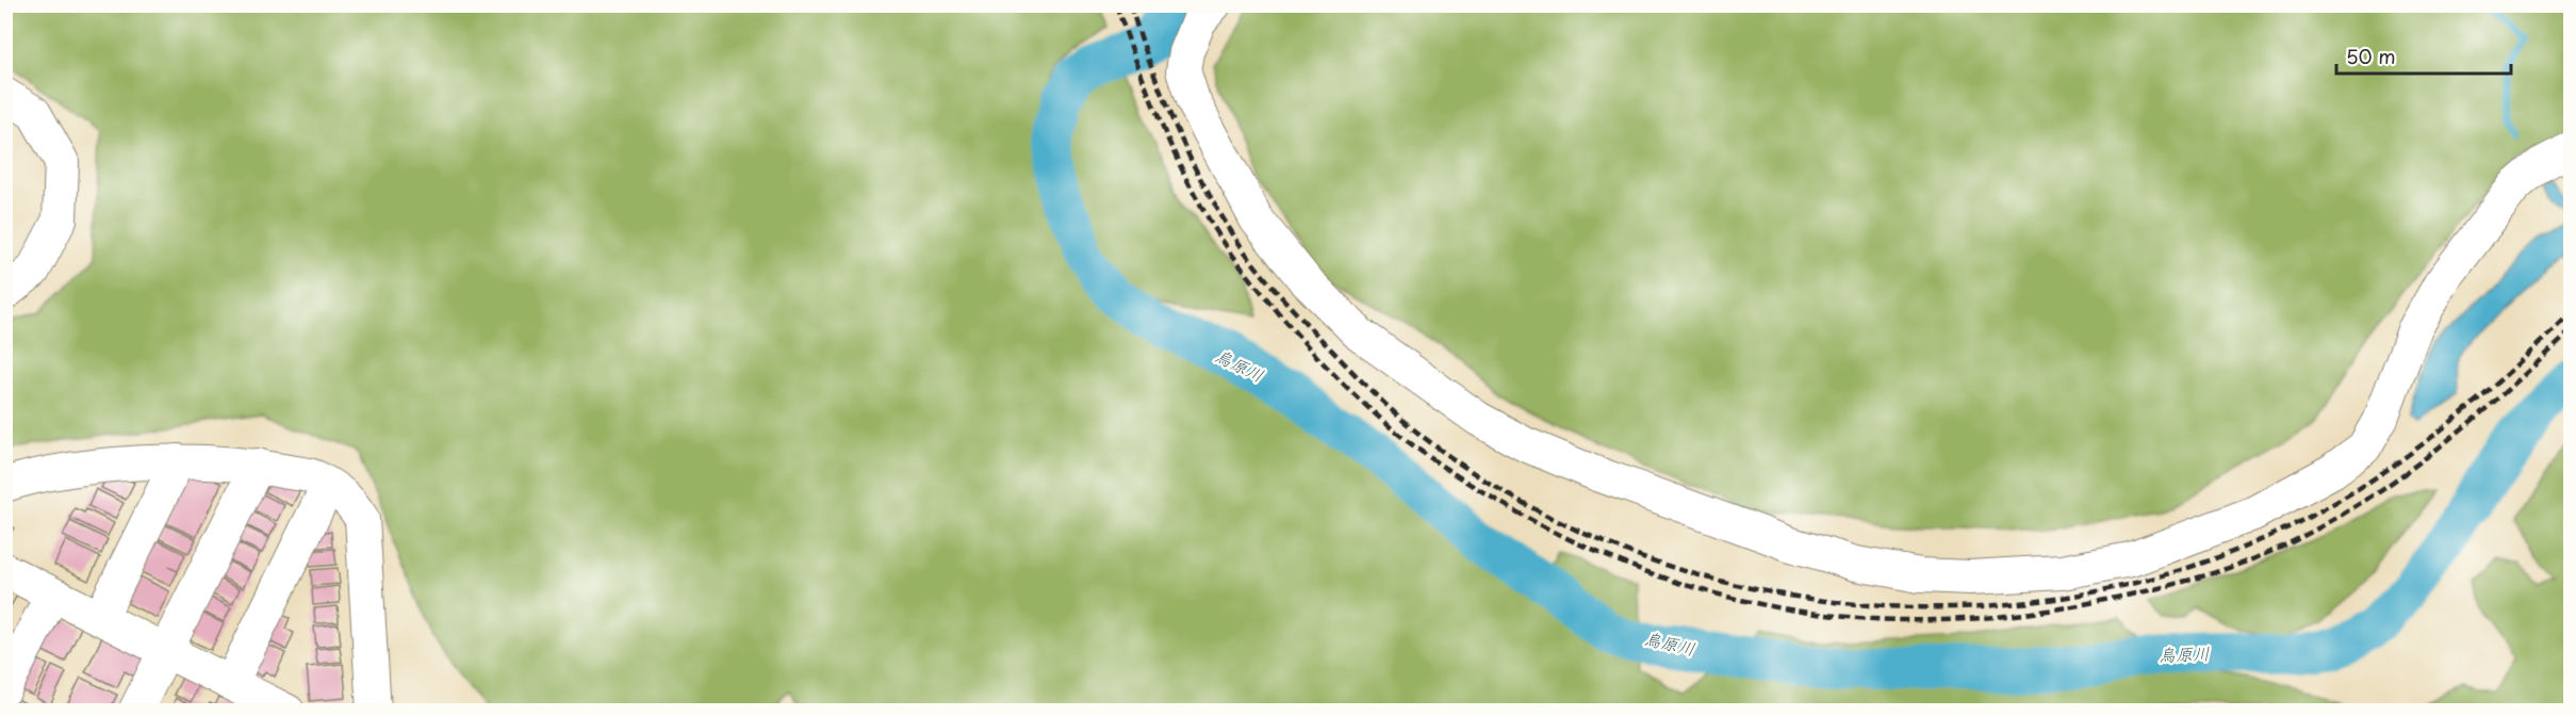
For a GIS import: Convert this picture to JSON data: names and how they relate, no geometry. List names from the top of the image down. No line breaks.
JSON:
{"water":["烏原川"],"scale_bar":"50 m"}
